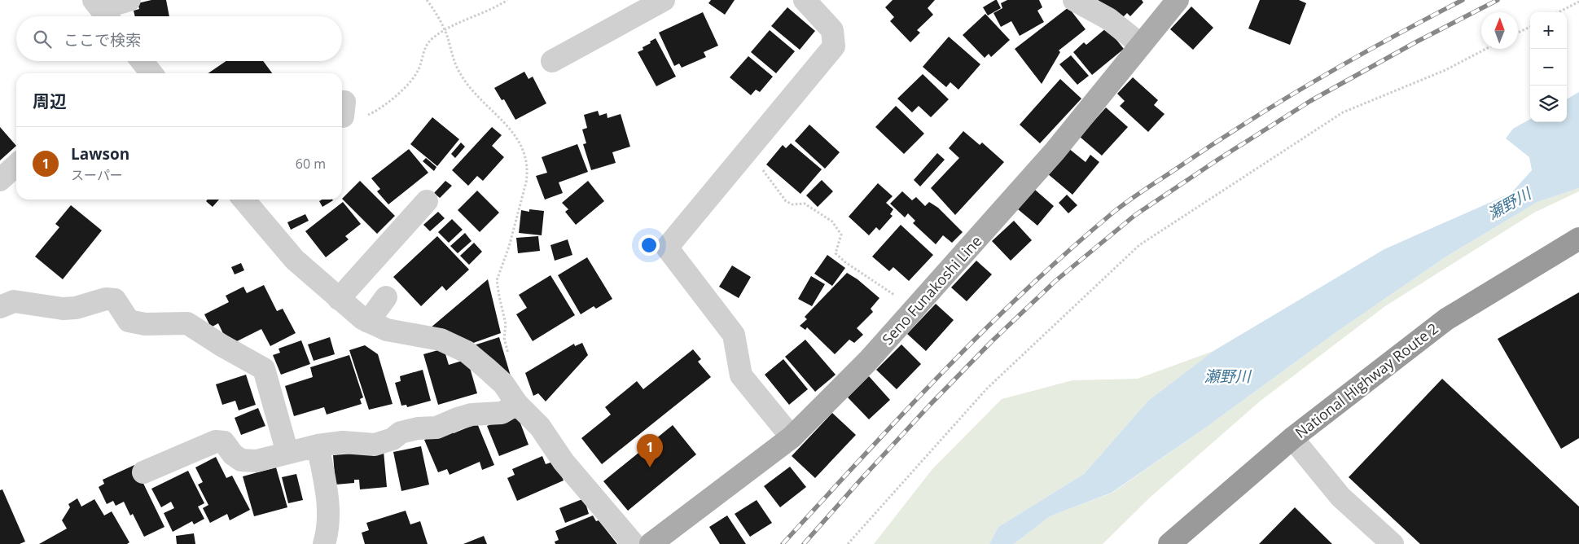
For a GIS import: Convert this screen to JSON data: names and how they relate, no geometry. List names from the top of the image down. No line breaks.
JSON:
{"streets":{"highway":["National Highway Route 2"],"main road":["Seno Funakoshi Line"]},"water":["瀬野川"],"north":"top","page":{"map_buttons":["+","−"],"search":"ここで検索","heading":"周辺","list":[{"mark":"1","name":"Lawson","note":"スーパー","value":"60 m"}],"pins":"1"}}
